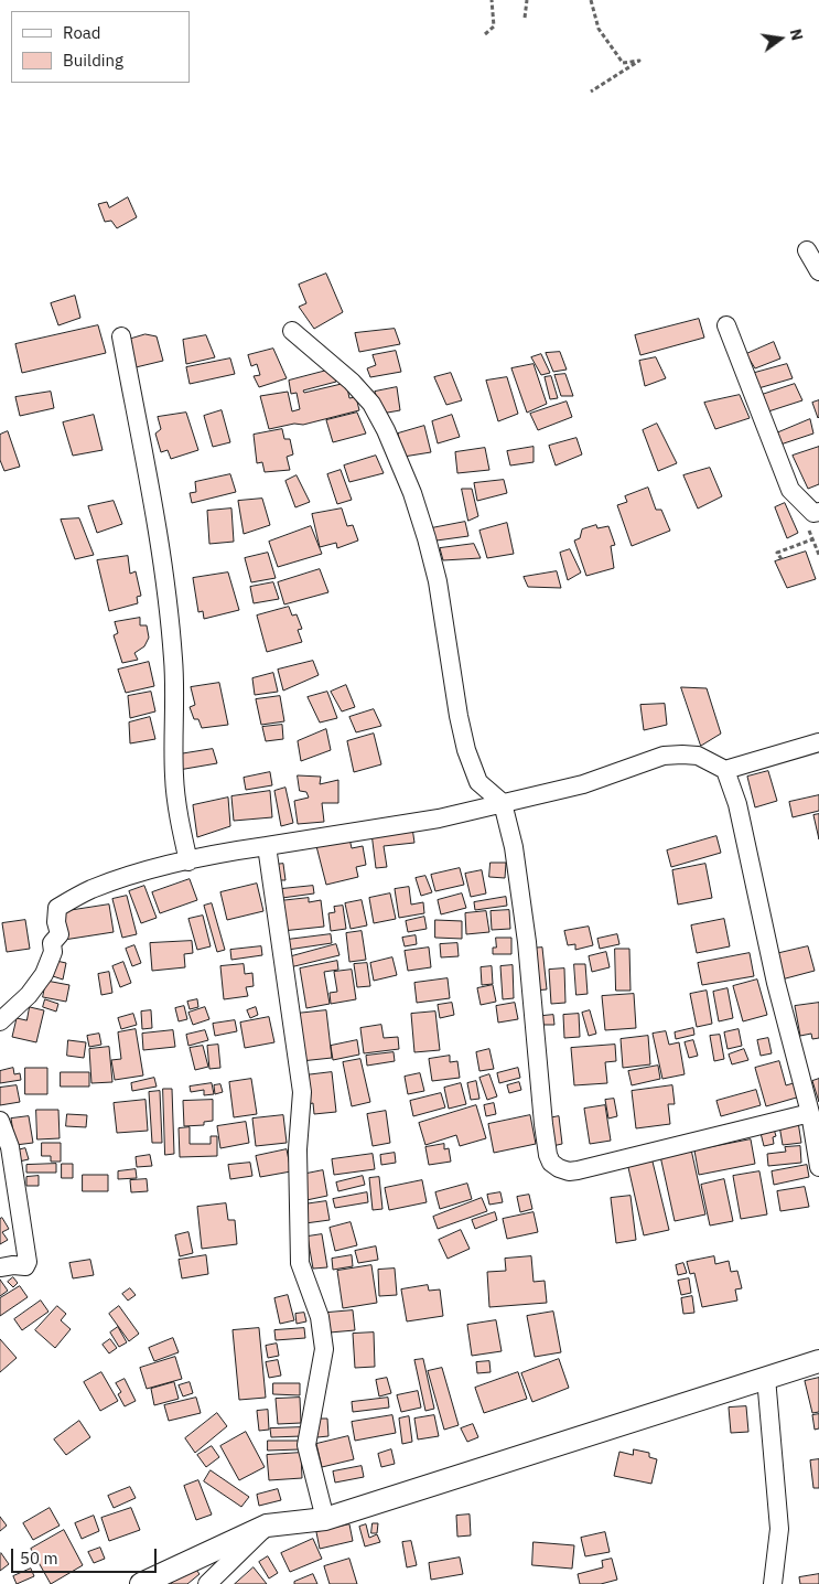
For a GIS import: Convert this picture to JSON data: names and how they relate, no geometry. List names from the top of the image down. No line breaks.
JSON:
{"legend":["Road","Building"],"scale_bar":"50 m","north":"right"}
